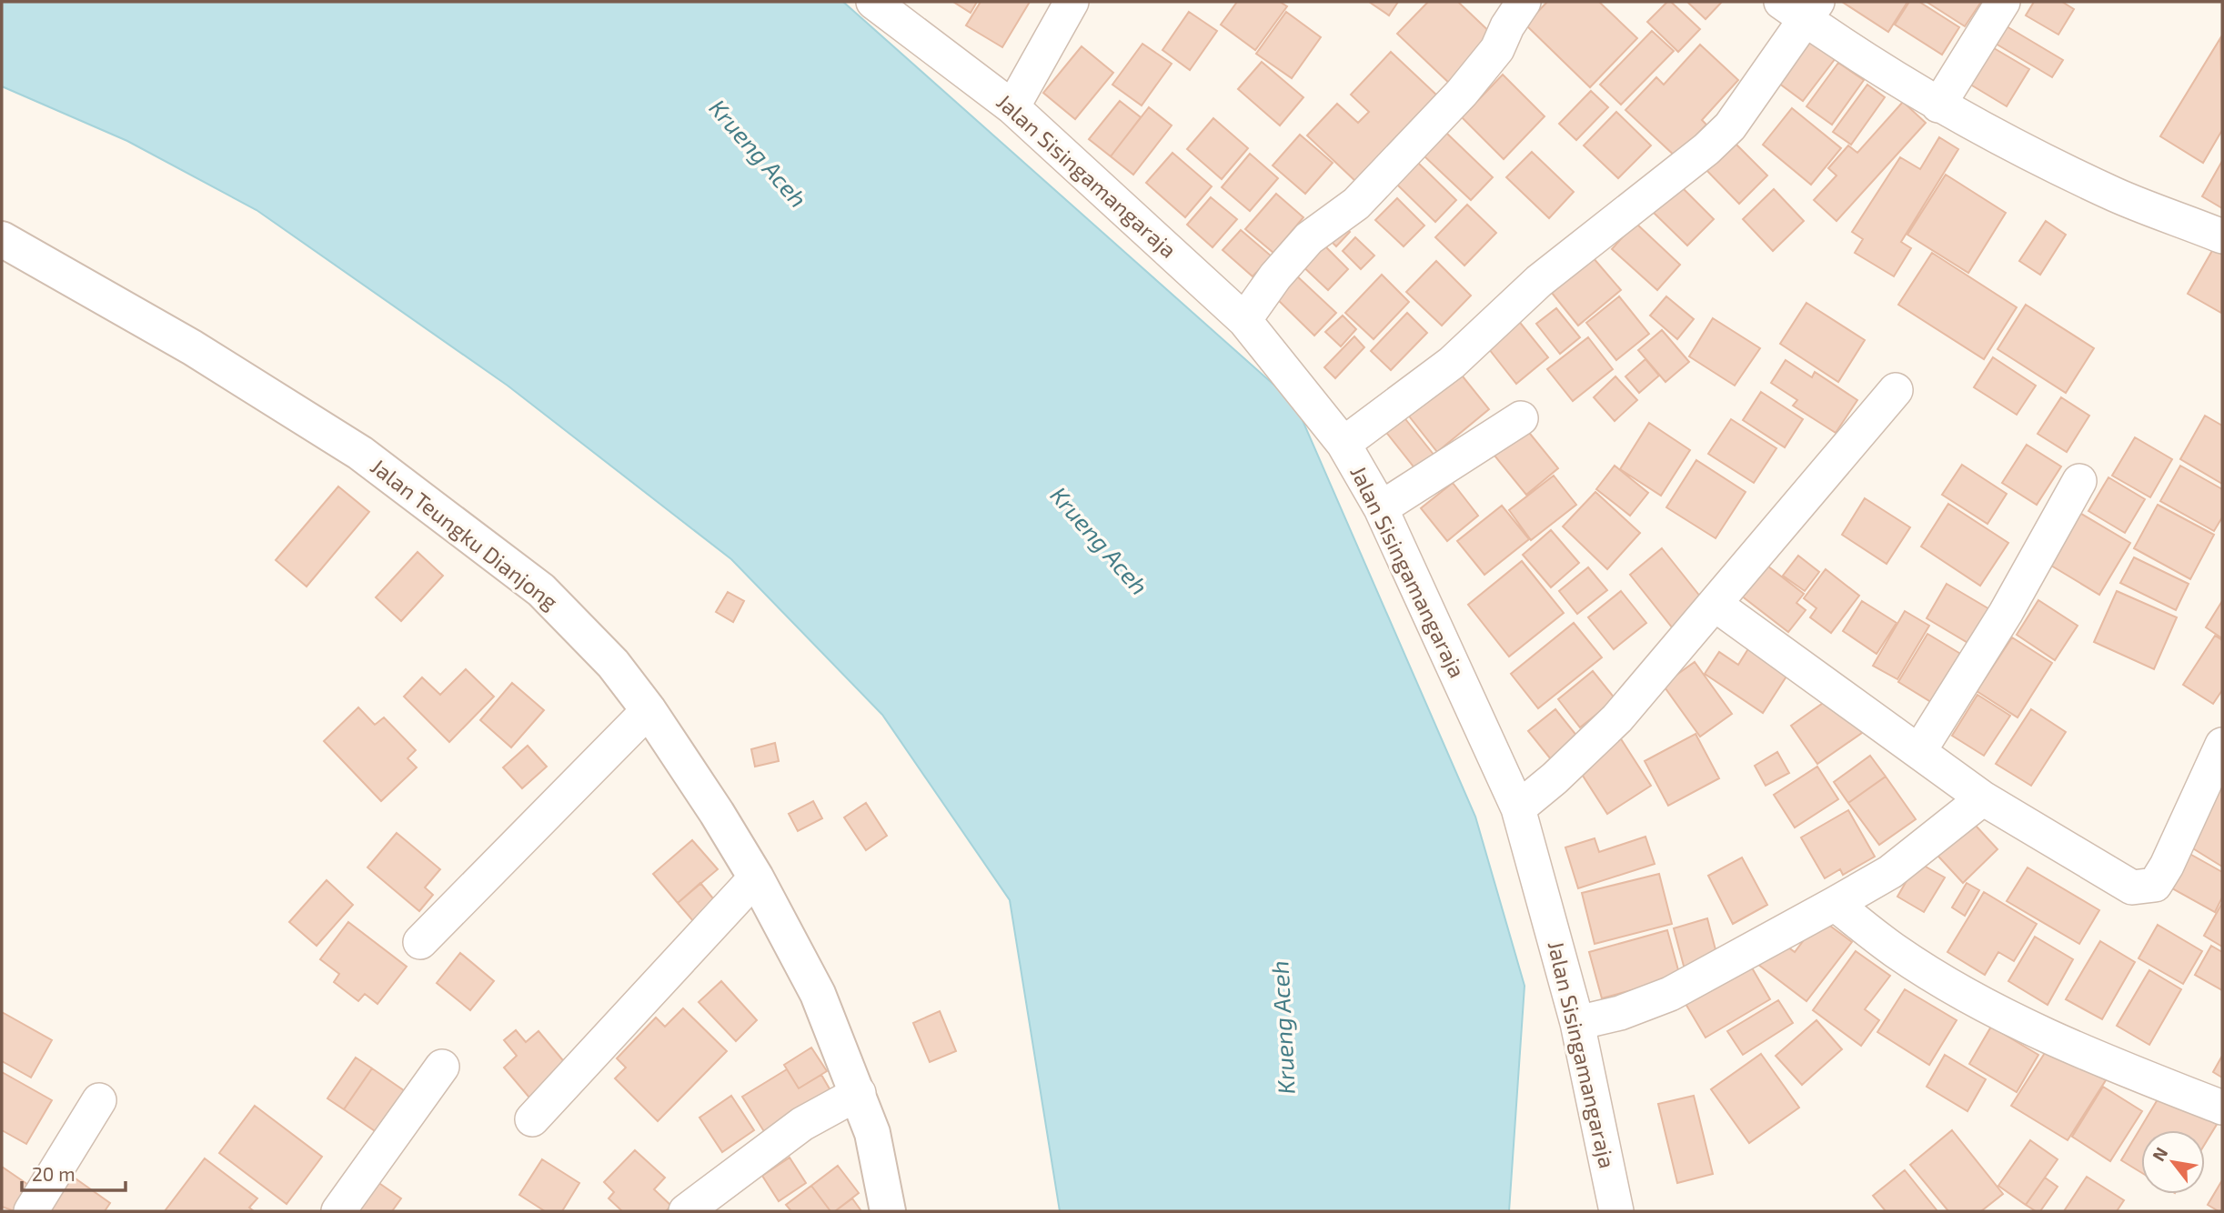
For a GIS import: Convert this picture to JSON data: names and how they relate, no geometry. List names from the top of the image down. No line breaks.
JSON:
{"streets":{"street":["Jalan Sisingamangaraja","Jalan Teungku Dianjong"]},"water":["Krueng Aceh"],"scale_bar":"20 m","north":"top left"}
